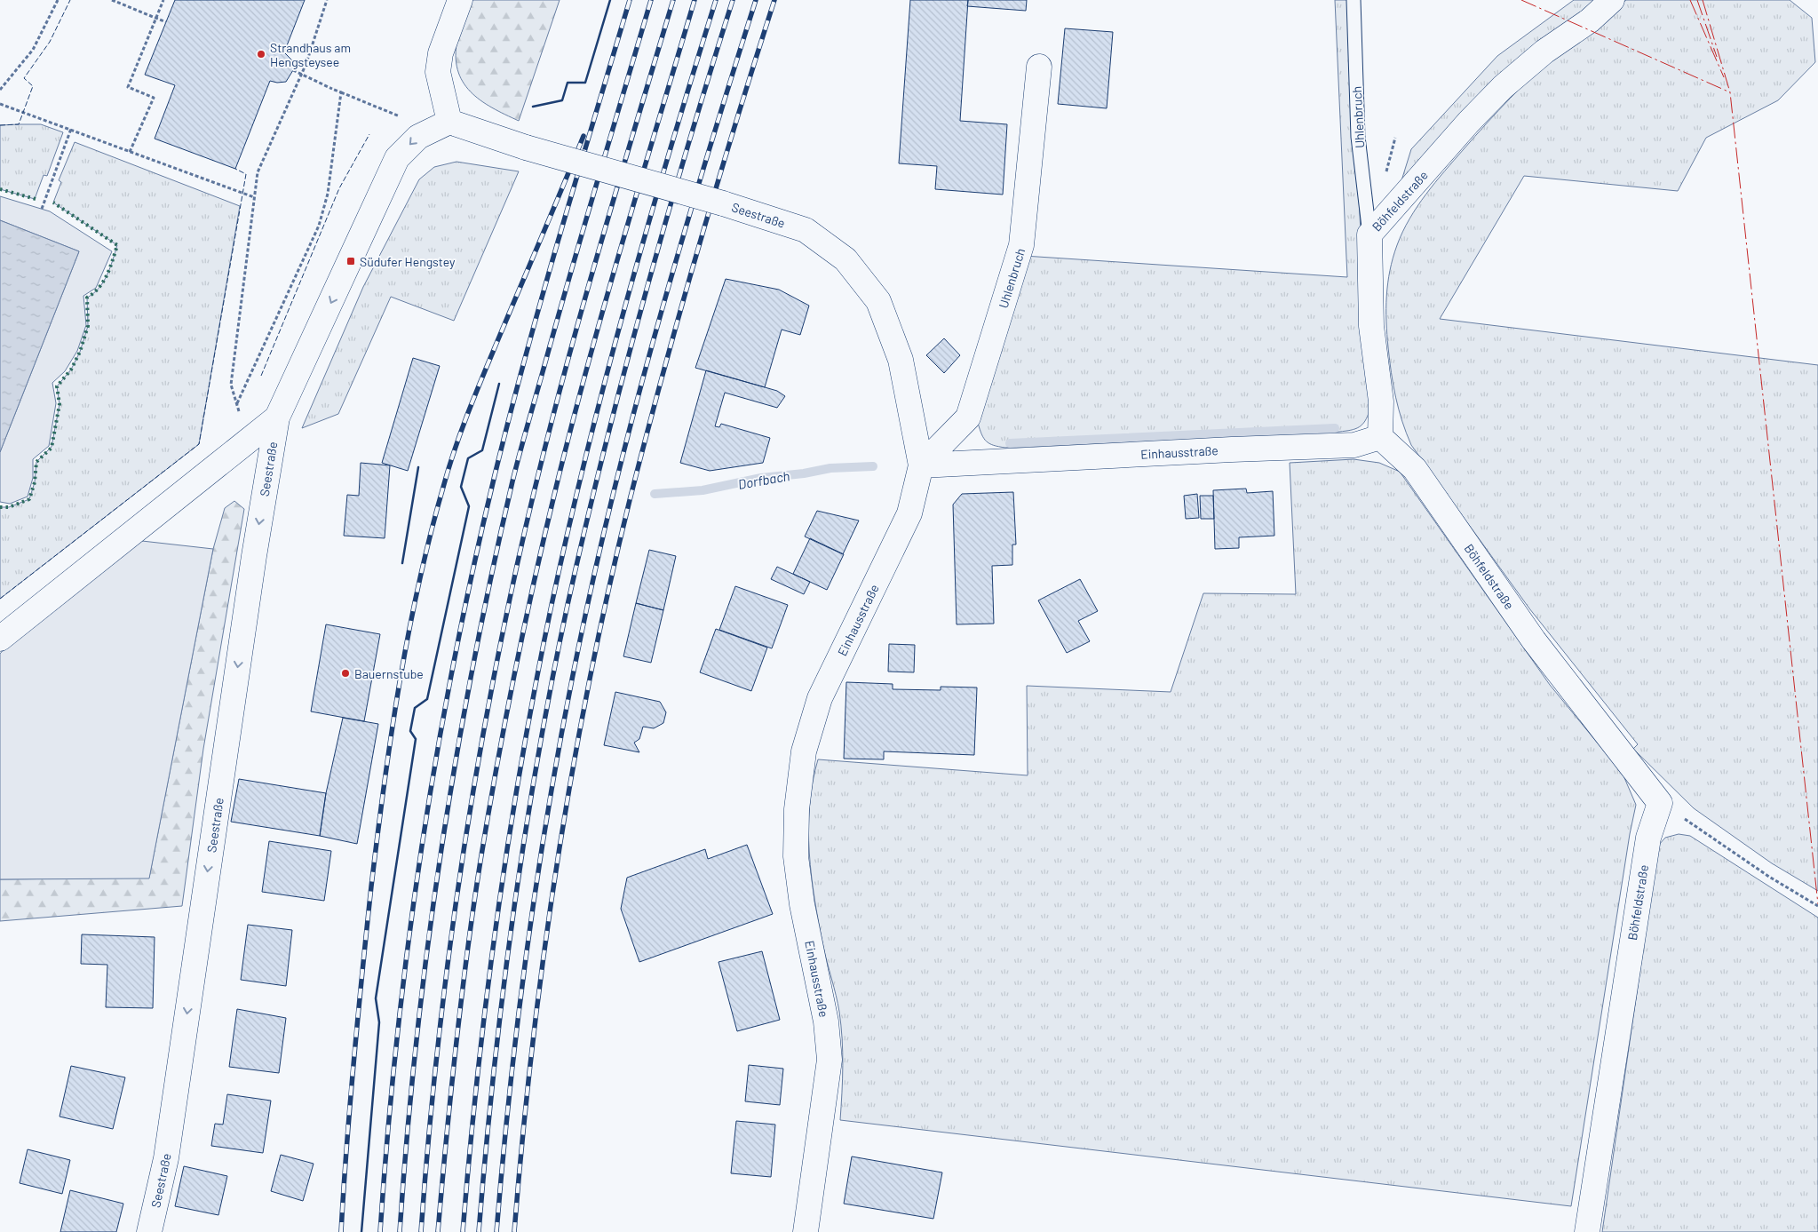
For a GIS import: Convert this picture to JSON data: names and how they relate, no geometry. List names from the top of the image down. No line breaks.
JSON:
{"streets":{"street":["Uhlenbruch","Böhfeldstraße","Seestraße","Einhausstraße"]},"crossings":[["Uhlenbruch","Böhfeldstraße"],["Uhlenbruch","Seestraße"],["Uhlenbruch","Einhausstraße"],["Böhfeldstraße","Einhausstraße"],["Seestraße","Einhausstraße"]],"one_way":["Seestraße"],"water":["Dorfbach"],"places":{"other":["Strandhaus am Hengsteysee","Bauernstube"],"transit":["Südufer Hengstey"]}}
